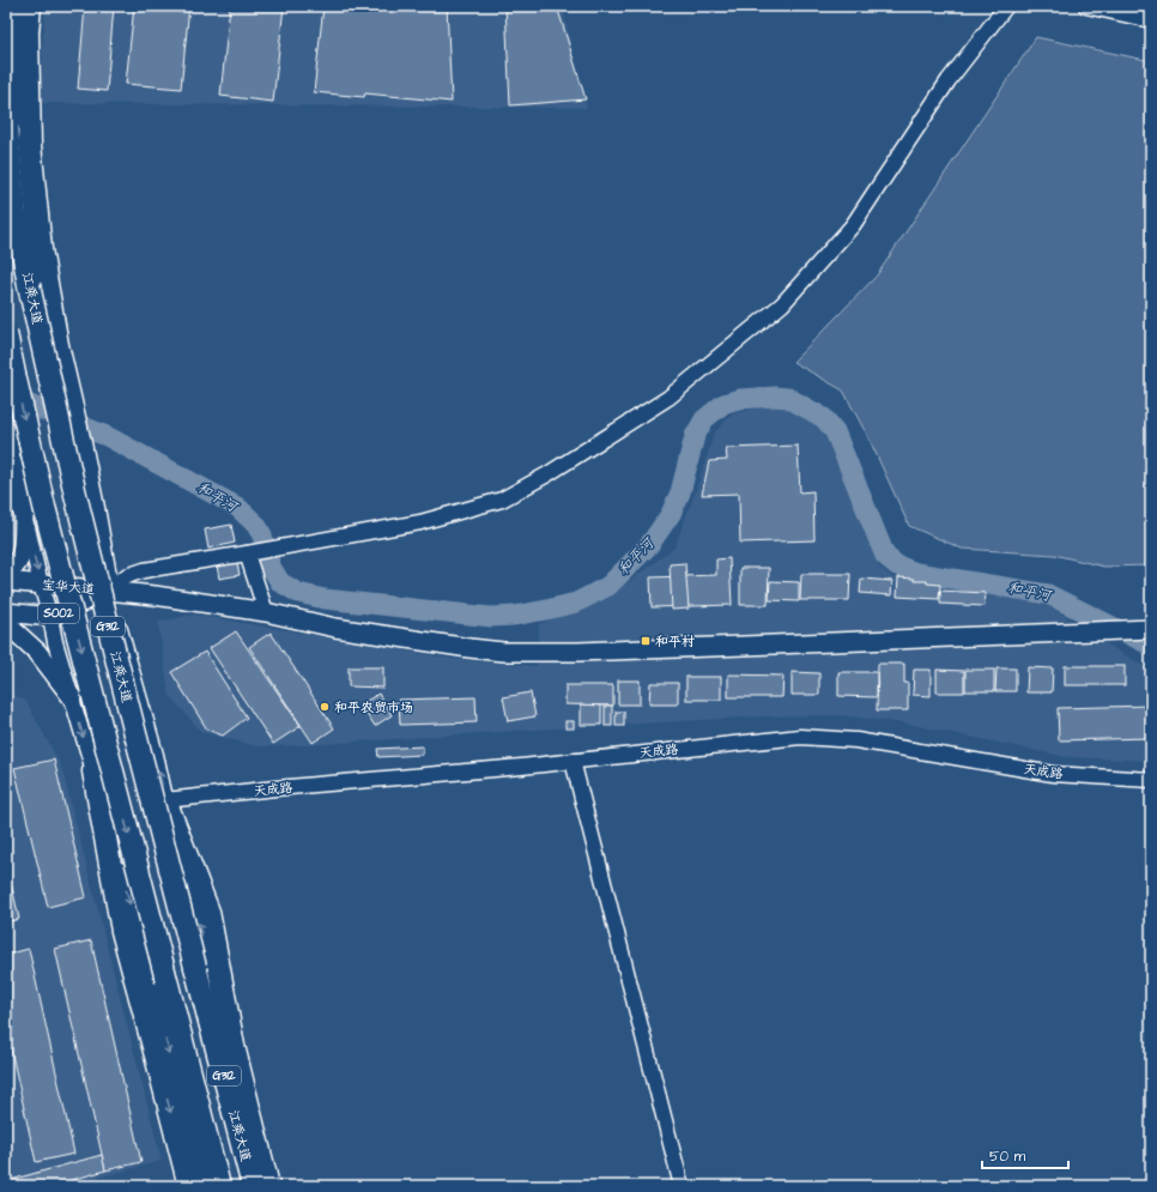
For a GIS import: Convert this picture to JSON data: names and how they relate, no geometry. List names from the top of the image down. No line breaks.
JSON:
{"streets":{"highway":["江乘大道","G312"],"main road":["宝华大道","S002"],"street":["天成路"]},"crossings":[["宝华大道","S002"]],"water":["和平河"],"places":{"transit":["和平村"],"other":["和平农贸市场"]},"scale_bar":"50 m"}
